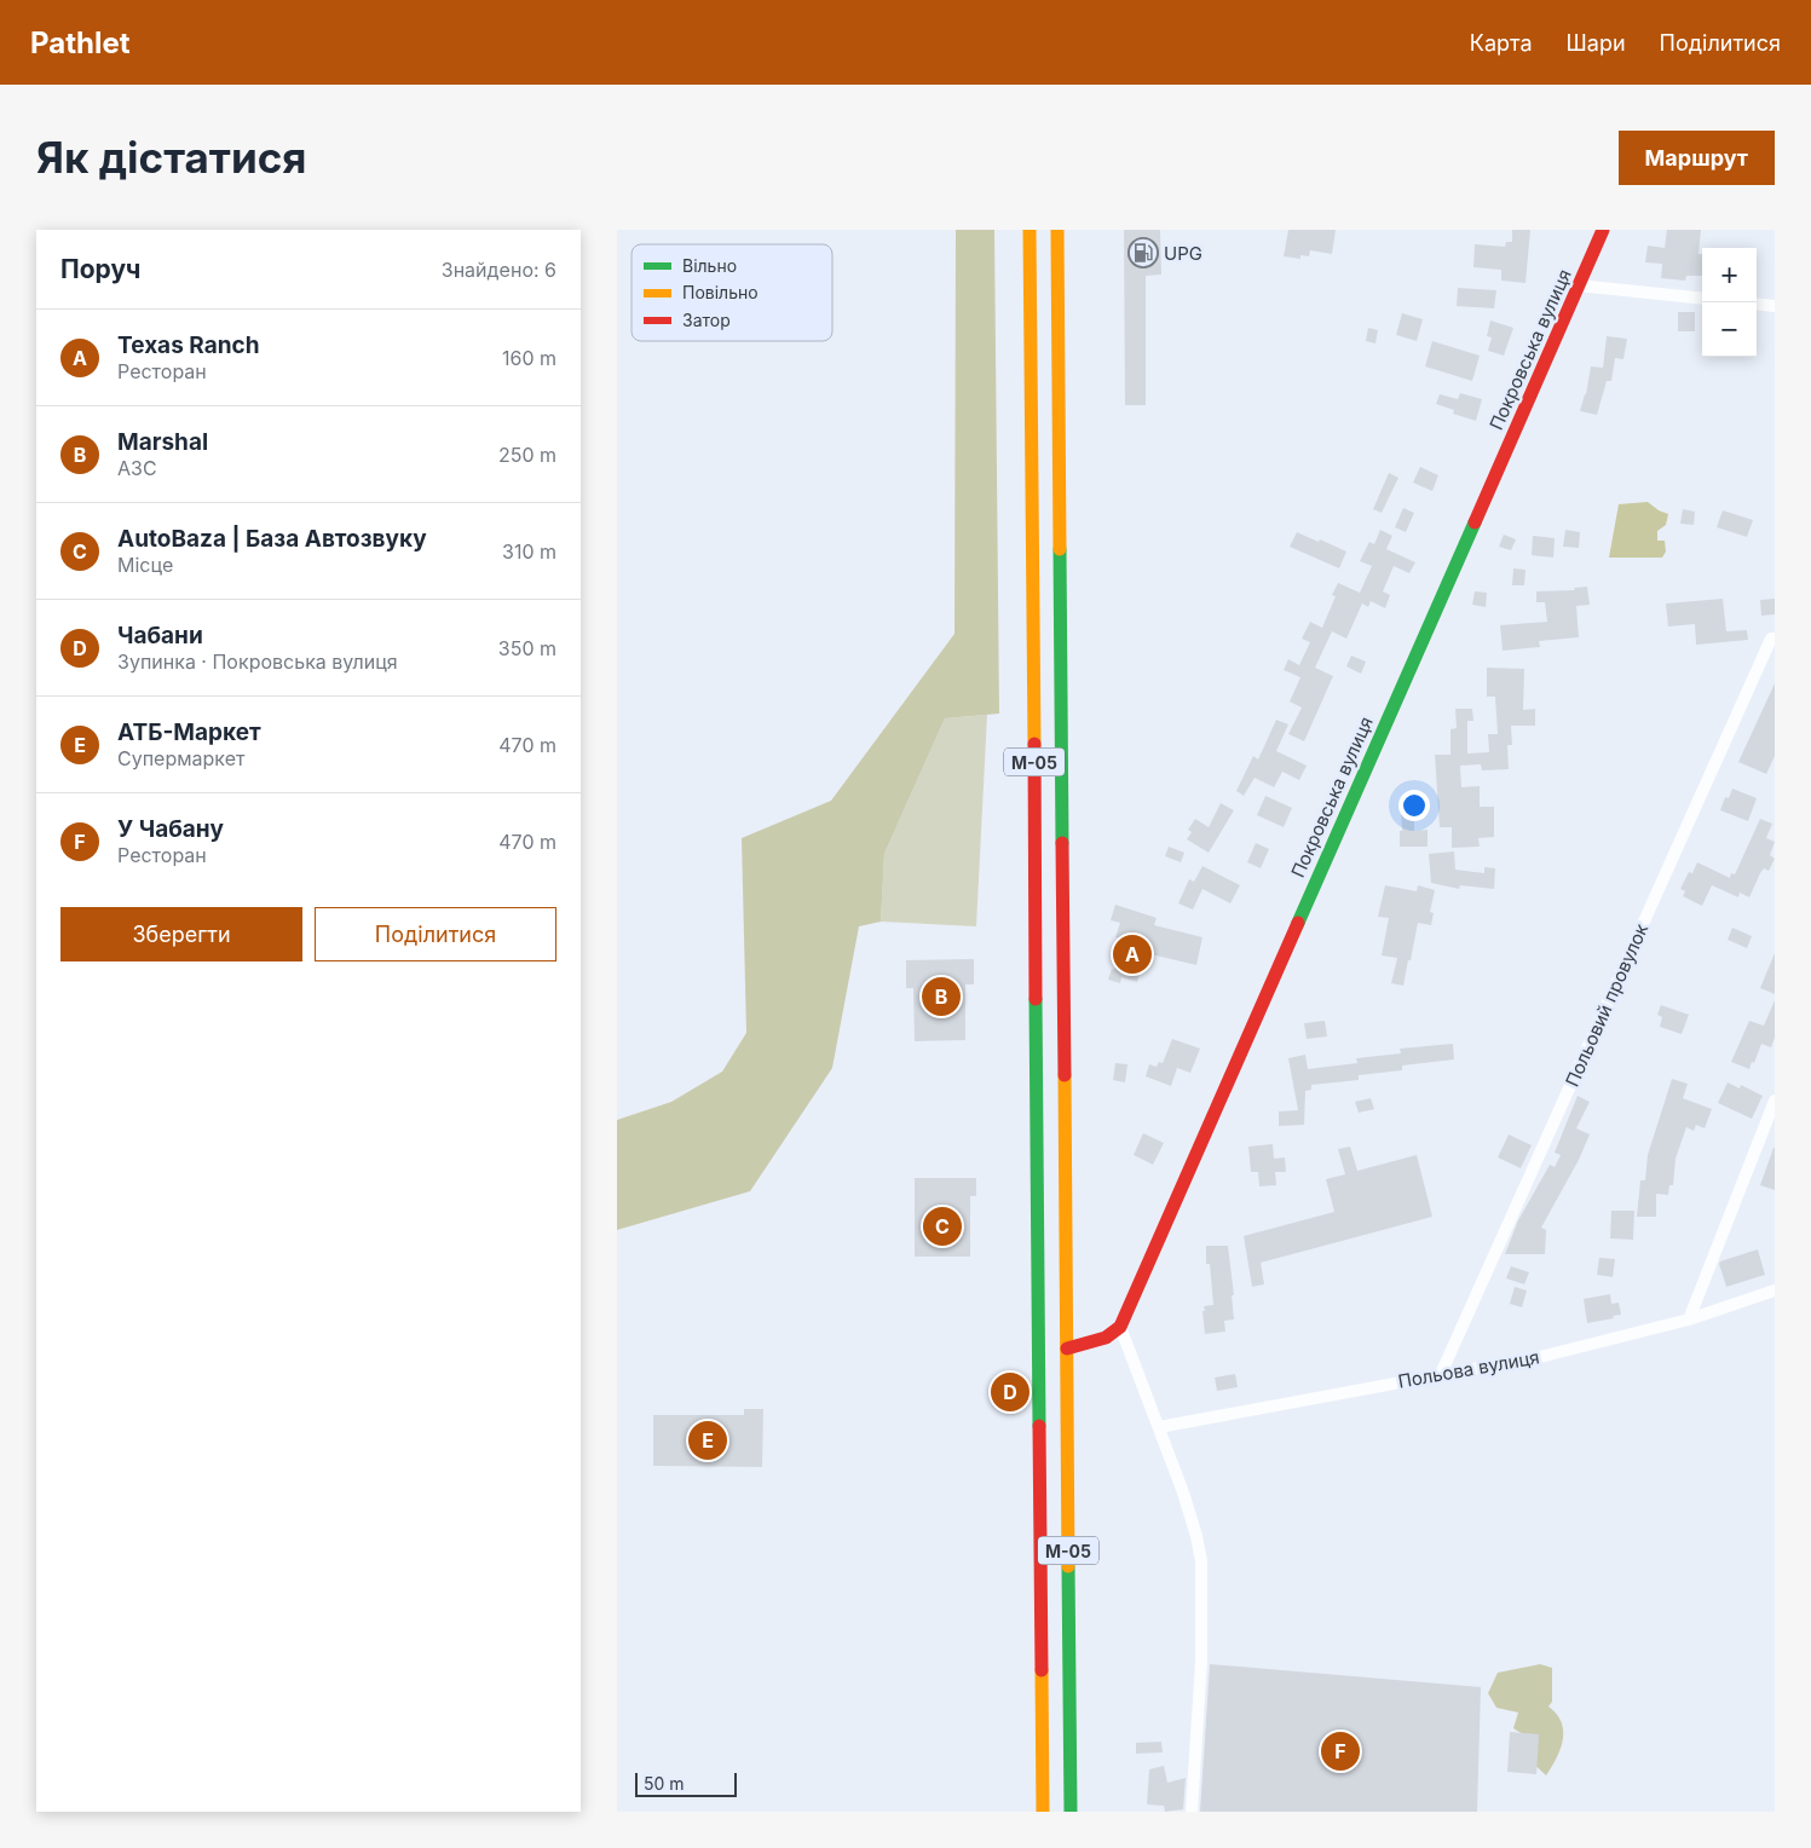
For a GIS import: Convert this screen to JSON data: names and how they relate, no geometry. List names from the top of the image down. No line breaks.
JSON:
{"streets":{"main road":["Покровська вулиця","М-05"],"street":["Польовий провулок","Польова вулиця"]},"crossings":[["Польовий провулок","Польова вулиця"]],"places":{"fuel station":["UPG"]},"legend":["Вільно","Повільно","Затор"],"scale_bar":"50 m","page":{"header":"Pathlet","nav":["Карта","Шари","Поділитися"],"buttons":["Маршрут",["Зберегти","Поділитися"]],"title":"Як дістатися","heading":["Поруч","Знайдено: 6"],"map_buttons":["+","−"],"list":[{"mark":"A","name":"Texas Ranch","note":"Ресторан","value":"160 m"},{"mark":"B","name":"Marshal","note":"АЗС","value":"250 m"},{"mark":"C","name":"AutoBaza | База Автозвуку","note":"Місце","value":"310 m"},{"mark":"D","name":"Чабани","note":"Зупинка · Покровська вулиця","value":"350 m"},{"mark":"E","name":"АТБ-Маркет","note":"Супермаркет","value":"470 m"},{"mark":"F","name":"У Чабану","note":"Ресторан","value":"470 m"}],"pins":["A","B","C","D","E","F"],"scale":"50 m"}}
